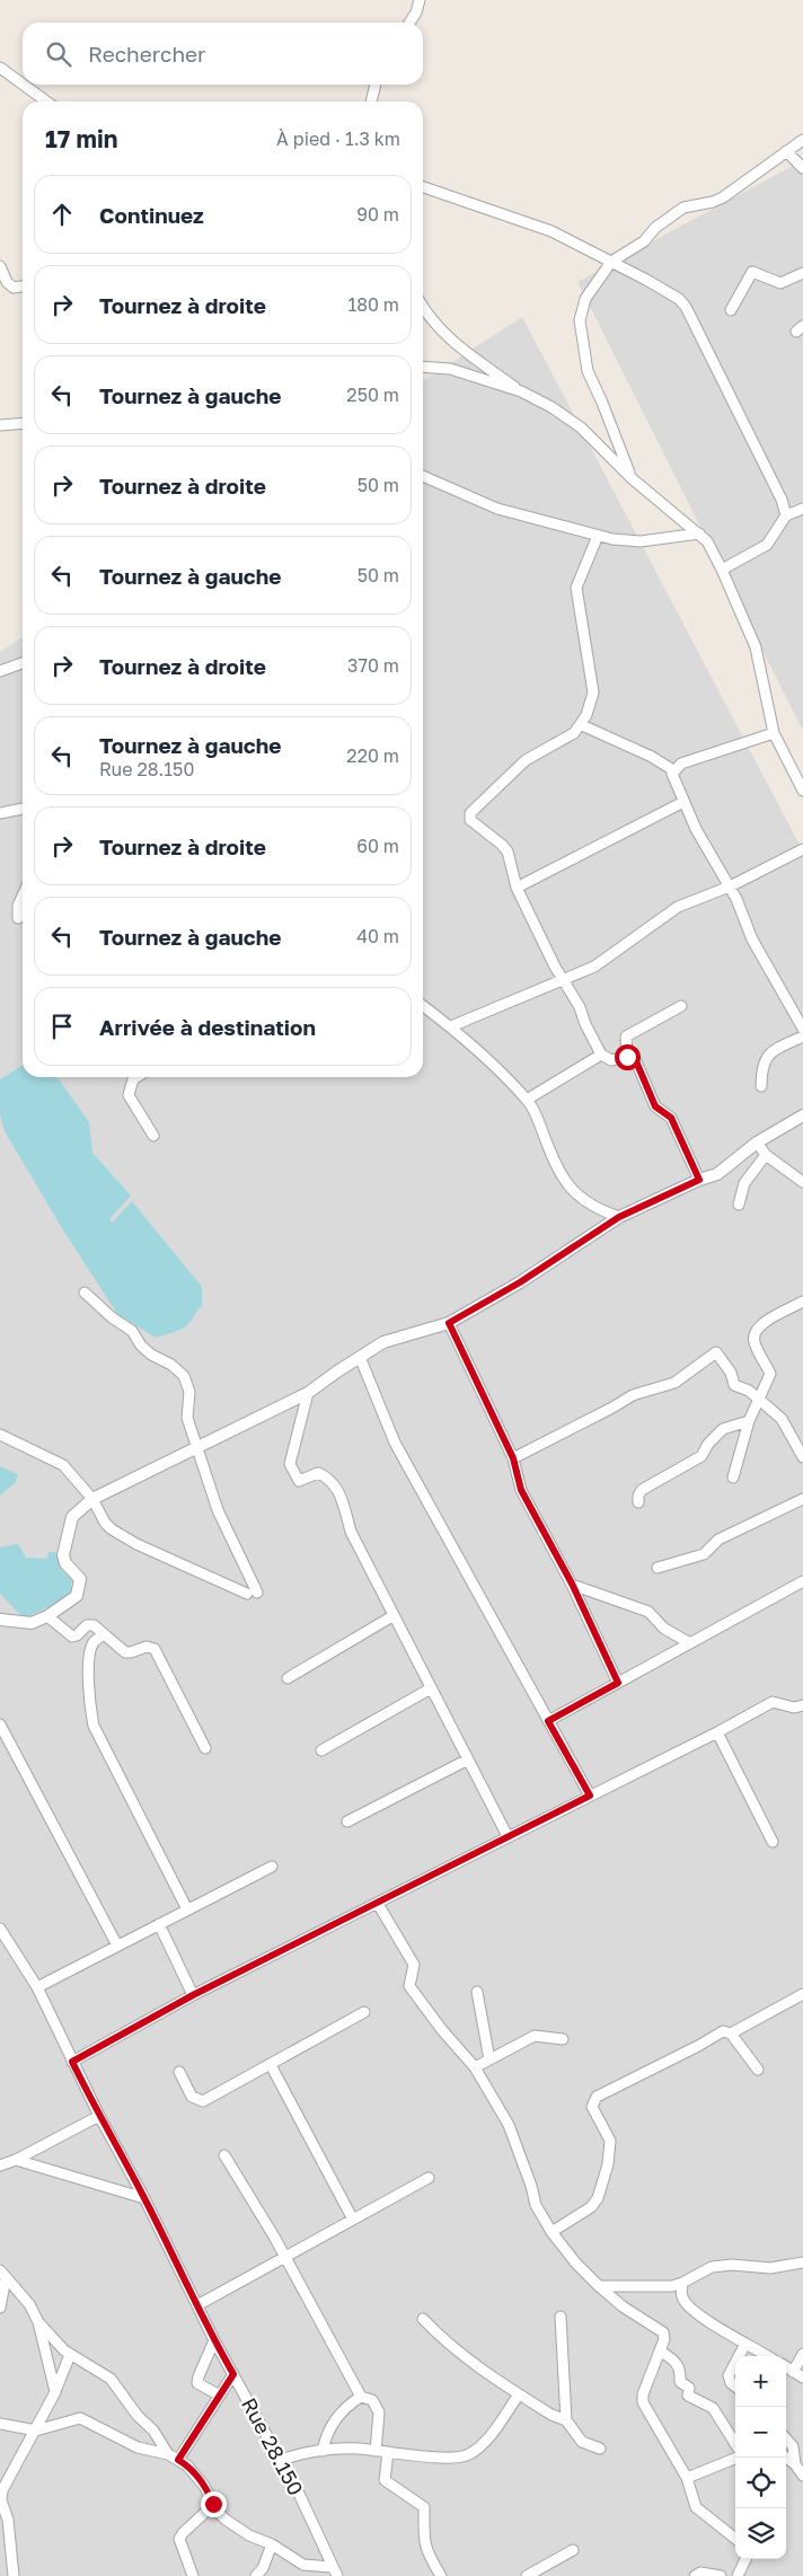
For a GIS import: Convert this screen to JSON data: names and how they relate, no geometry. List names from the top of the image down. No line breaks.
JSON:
{"streets":{"street":["Rue 28.150"]},"page":{"search":"Rechercher","heading":["17 min","À pied · 1.3 km"],"list":[["Continuez","90 m"],["Tournez à droite","180 m"],["Tournez à gauche","250 m"],["Tournez à droite","50 m"],["Tournez à gauche","50 m"],["Tournez à droite","370 m"],["Tournez à gauche","Rue 28.150","220 m"],["Tournez à droite","60 m"],["Tournez à gauche","40 m"],"Arrivée à destination"],"map_buttons":["+","−"]}}
